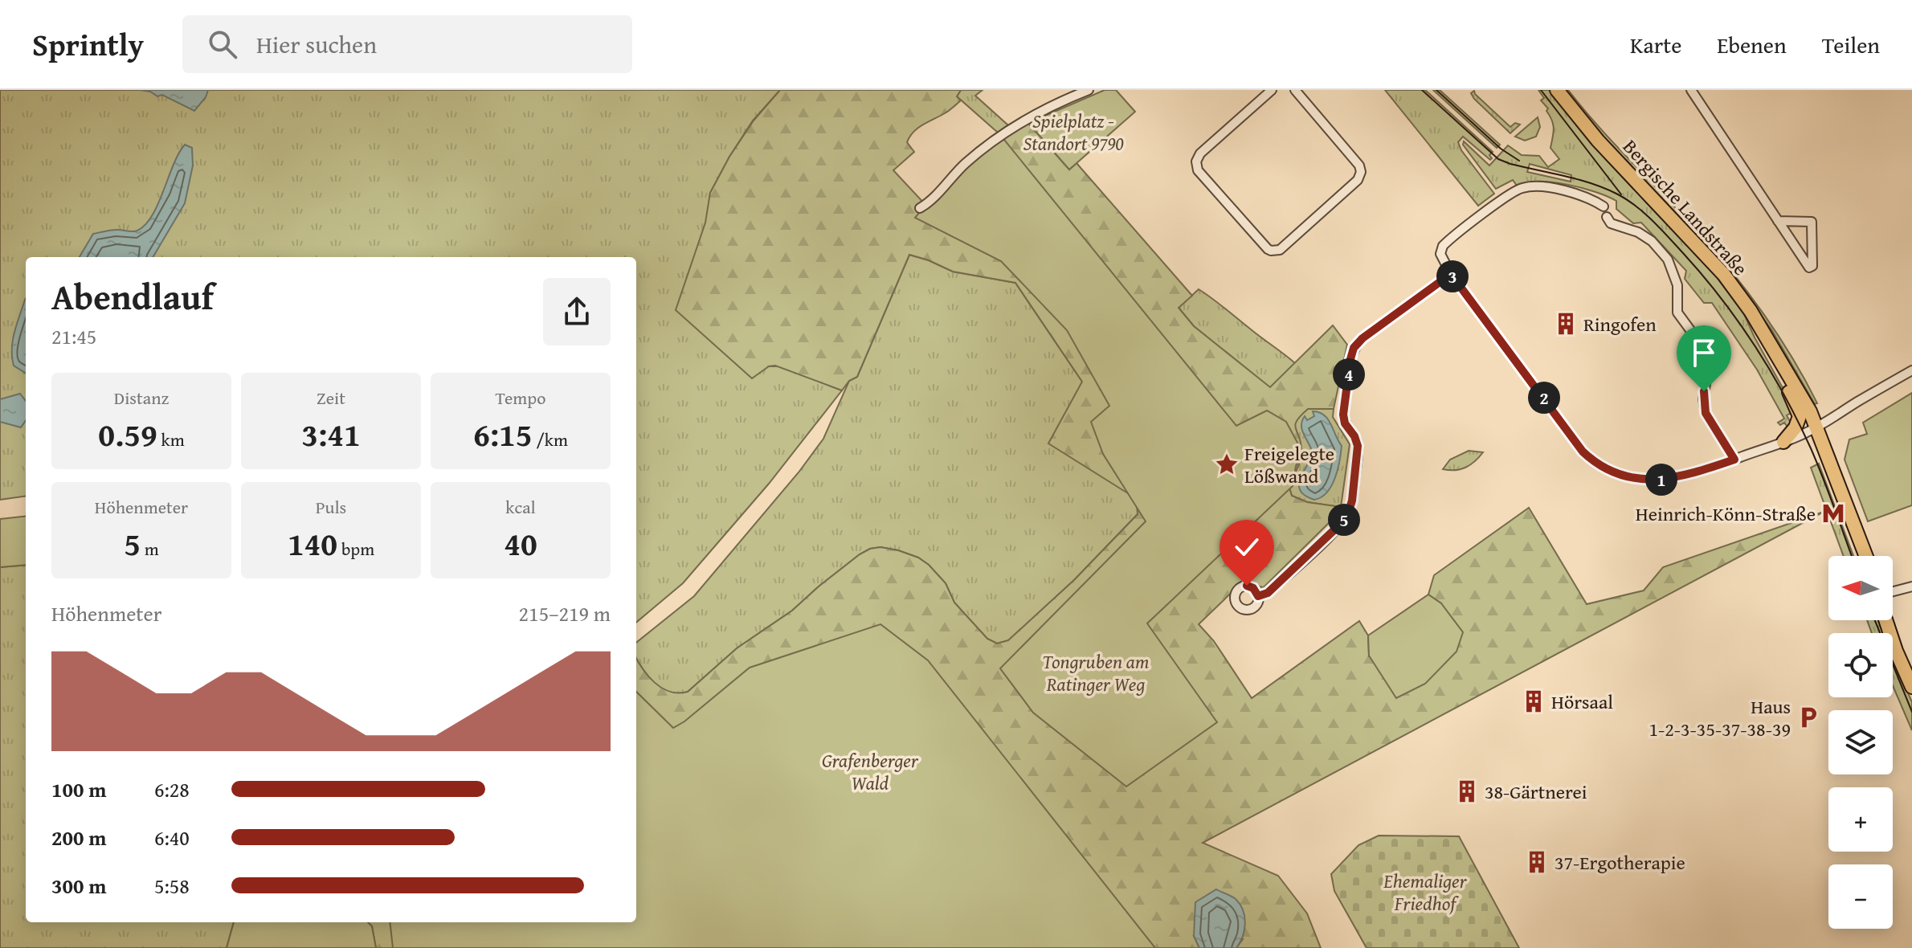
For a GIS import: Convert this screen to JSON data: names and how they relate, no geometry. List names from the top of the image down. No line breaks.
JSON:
{"streets":{"main road":["Bergische Landstraße"]},"parks":["Spielplatz - Standort 9790","Tongruben am Ratinger Weg","Grafenberger Wald","Ehemaliger Friedhof"],"places":{"building":["Ringofen","Hörsaal","38-Gärtnerei","37-Ergotherapie"],"place":["Freigelegte Lößwand"],"metro station":["Heinrich-Könn-Straße"],"parking":["Haus 1-2-3-35-37-38-39"]},"north":"left","page":{"header":"Sprintly","search":"Hier suchen","nav":["Karte","Ebenen","Teilen"],"heading":["Abendlauf","21:45"],"pins":["3","4","2","1","5"],"stats":[["Distanz","0.59 km"],["Zeit","3:41"],["Tempo","6:15 /km"],["Höhenmeter","5 m"],["Puls","140 bpm"],["kcal","40"]],"map_buttons":["+","−"],"chart":["Höhenmeter","215–219 m"],"list":[{"name":"100 m","note":"6:28"},{"name":"200 m","note":"6:40"},{"name":"300 m","note":"5:58"}]}}
